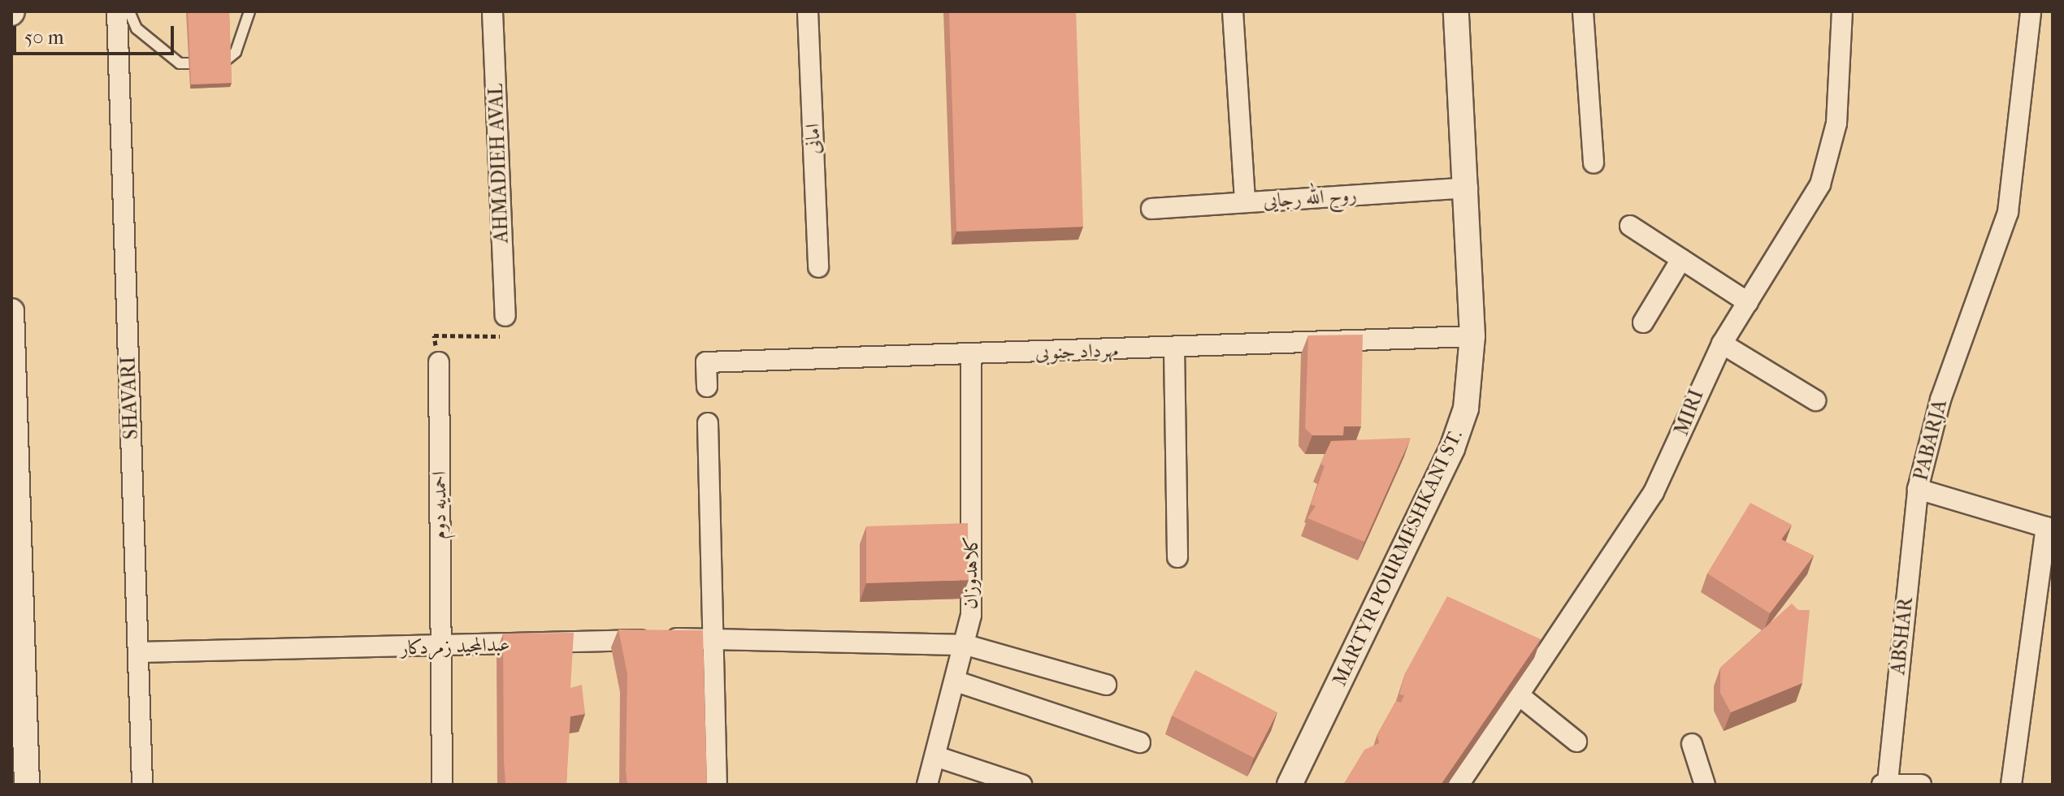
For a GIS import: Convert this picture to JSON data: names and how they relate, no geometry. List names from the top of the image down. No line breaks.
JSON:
{"streets":{"street":["امانی","AHMADIEH AVAL","روح الله رجایی","مهرداد جنوبی","SHAVARI","MIRI","PABARJA","احمدیه دوم","MARTYR POURMESHKANI ST.","کلاهدوزان","ABSHAR","عبدالمجید زمردکار"]},"crossings":[["روح الله رجایی","MARTYR POURMESHKANI ST."],["مهرداد جنوبی","MARTYR POURMESHKANI ST."],["مهرداد جنوبی","کلاهدوزان"],["SHAVARI","عبدالمجید زمردکار"],["PABARJA","ABSHAR"],["احمدیه دوم","عبدالمجید زمردکار"],["کلاهدوزان","عبدالمجید زمردکار"]],"scale_bar":"50 m"}
